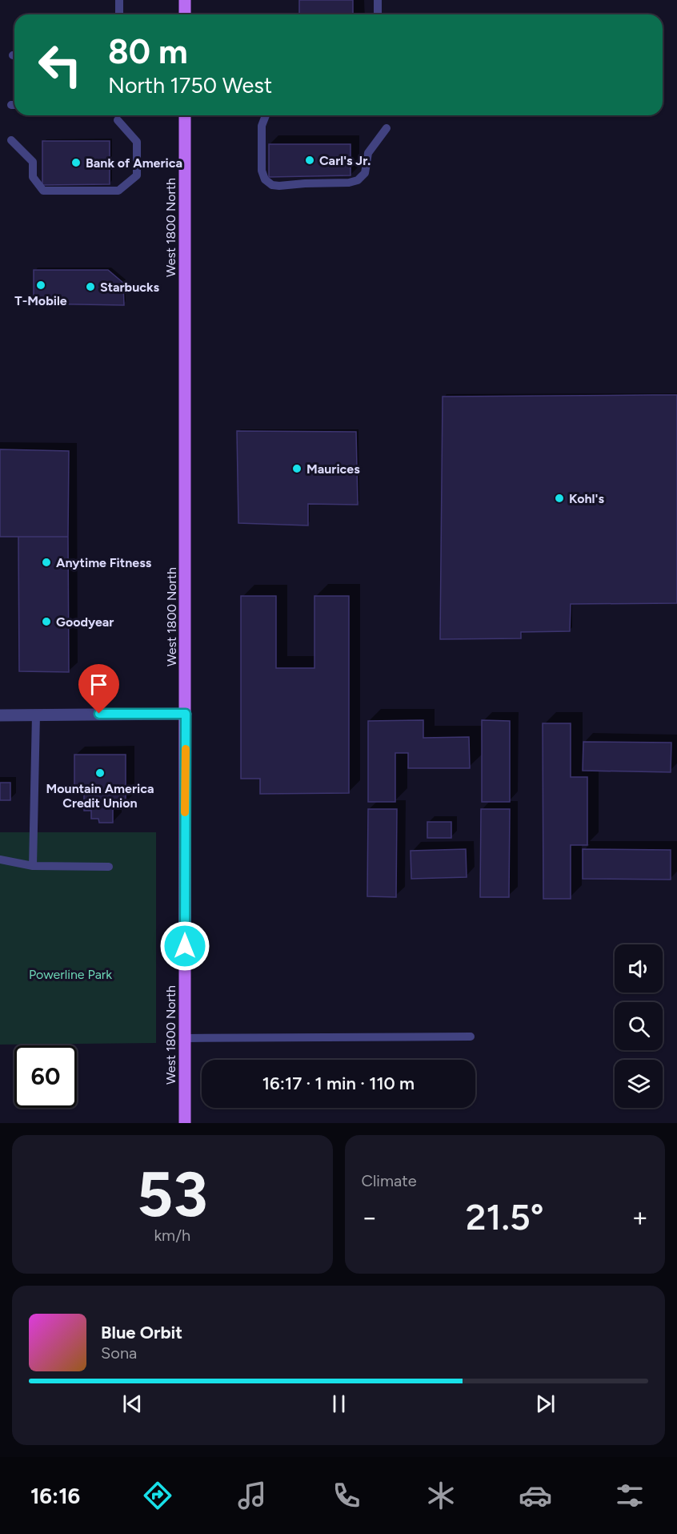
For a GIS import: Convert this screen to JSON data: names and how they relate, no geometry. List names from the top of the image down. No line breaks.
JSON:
{"streets":{"main road":["West 1800 North"]},"parks":["Powerline Park"],"places":["Carl's Jr.","Bank of America","T-Mobile","Starbucks","Maurices","Kohl's","Anytime Fitness","Goodyear","Mountain America Credit Union"],"page":{"turn":["80 m","North 1750 West"],"limit":"60","trip":"16:17 · 1 min · 110 m","tile":[["53","km/h"],"Climate"],"heat":["−","21.5°","+"],"song":["Blue Orbit","Sona"],"tabs":"16:16"}}
